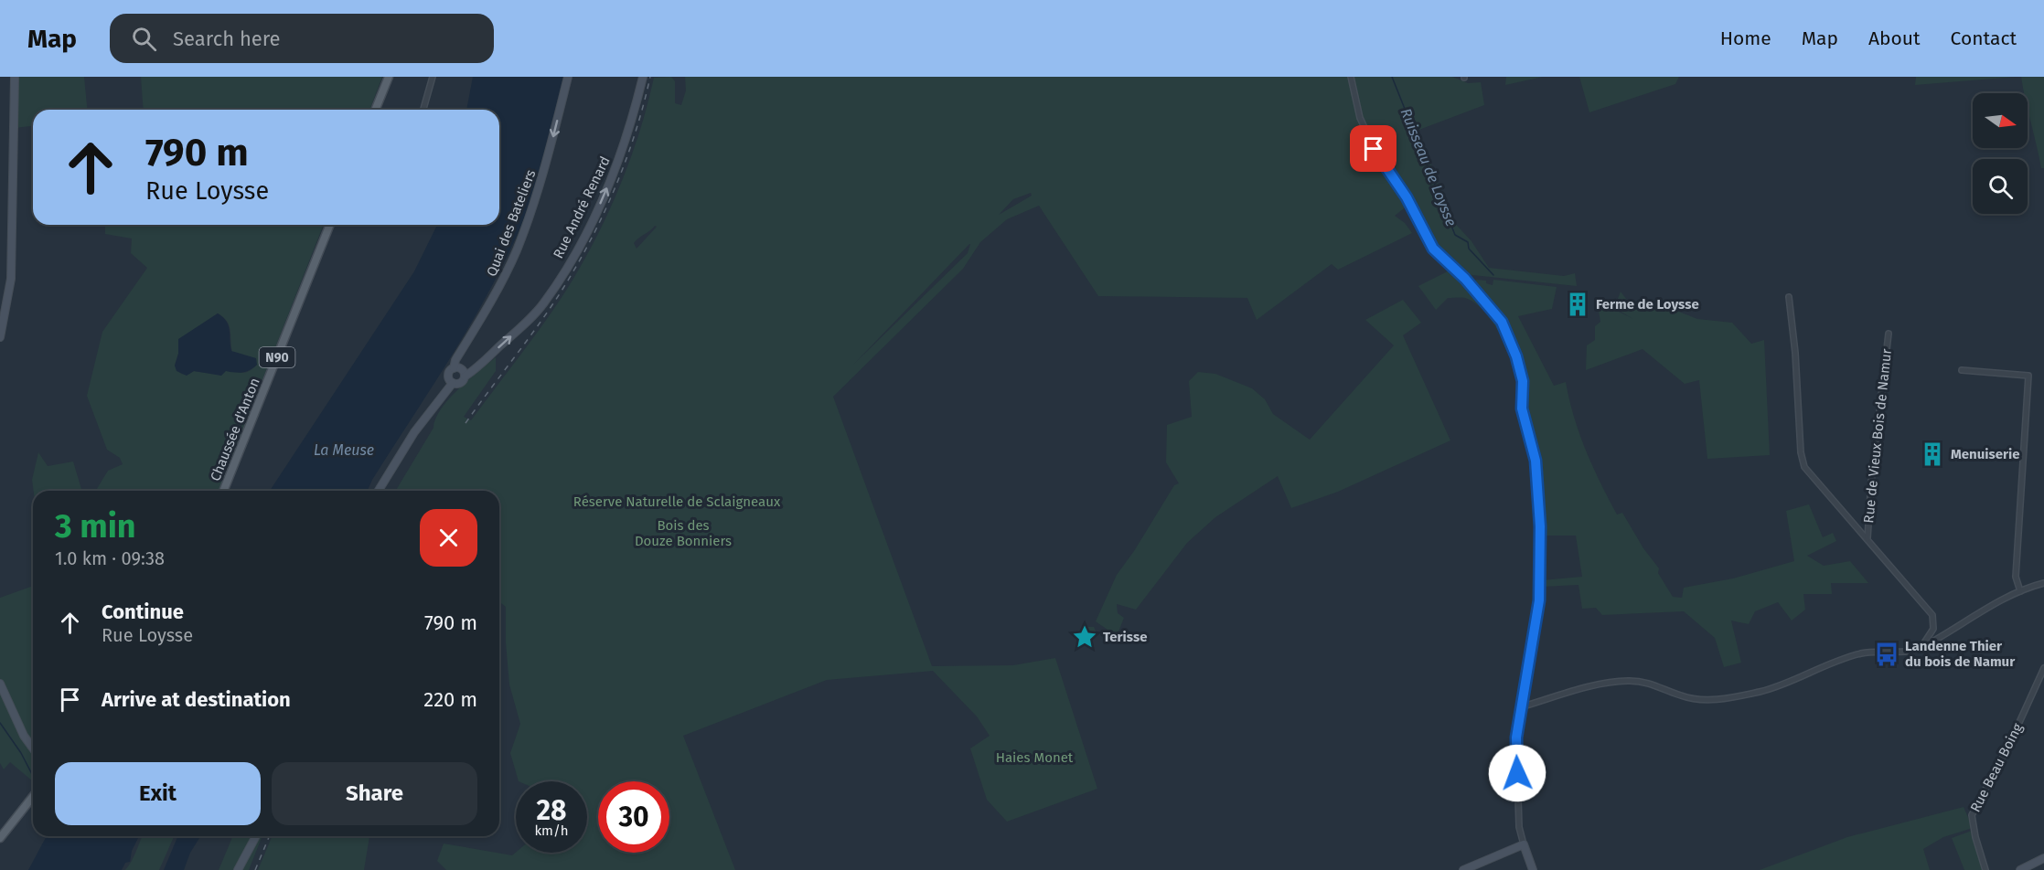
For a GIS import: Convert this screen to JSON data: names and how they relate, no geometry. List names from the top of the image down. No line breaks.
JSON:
{"streets":{"main road":["N90","Chaussée d'Anton"],"street":["Rue André Renard","Quai des Bateliers","Rue de Vieux Bois de Namur","Rue Beau Boing"]},"crossings":[["Rue André Renard","Quai des Bateliers"]],"one_way":["Rue André Renard","Quai des Bateliers"],"water":["Ruisseau de Loysse","La Meuse"],"parks":["Réserve Naturelle de Sclaigneaux","Bois des Douze Bonniers","Haies Monet"],"places":{"building":["Ferme de Loysse","Menuiserie"],"place":["Terisse"],"bus stop":["Landenne Thier du bois de Namur"]},"north":"right","page":{"header":"Map","search":"Search here","nav":["Home","Map","About","Contact"],"turn":["790 m","Rue Loysse"],"heading":["3 min","1.0 km · 09:38"],"list":[{"name":"Continue","note":"Rue Loysse","value":"790 m"},{"name":"Arrive at destination","value":"220 m"}],"buttons":["Exit","Share"],"speed":"28 km/h","limit":"30"}}
